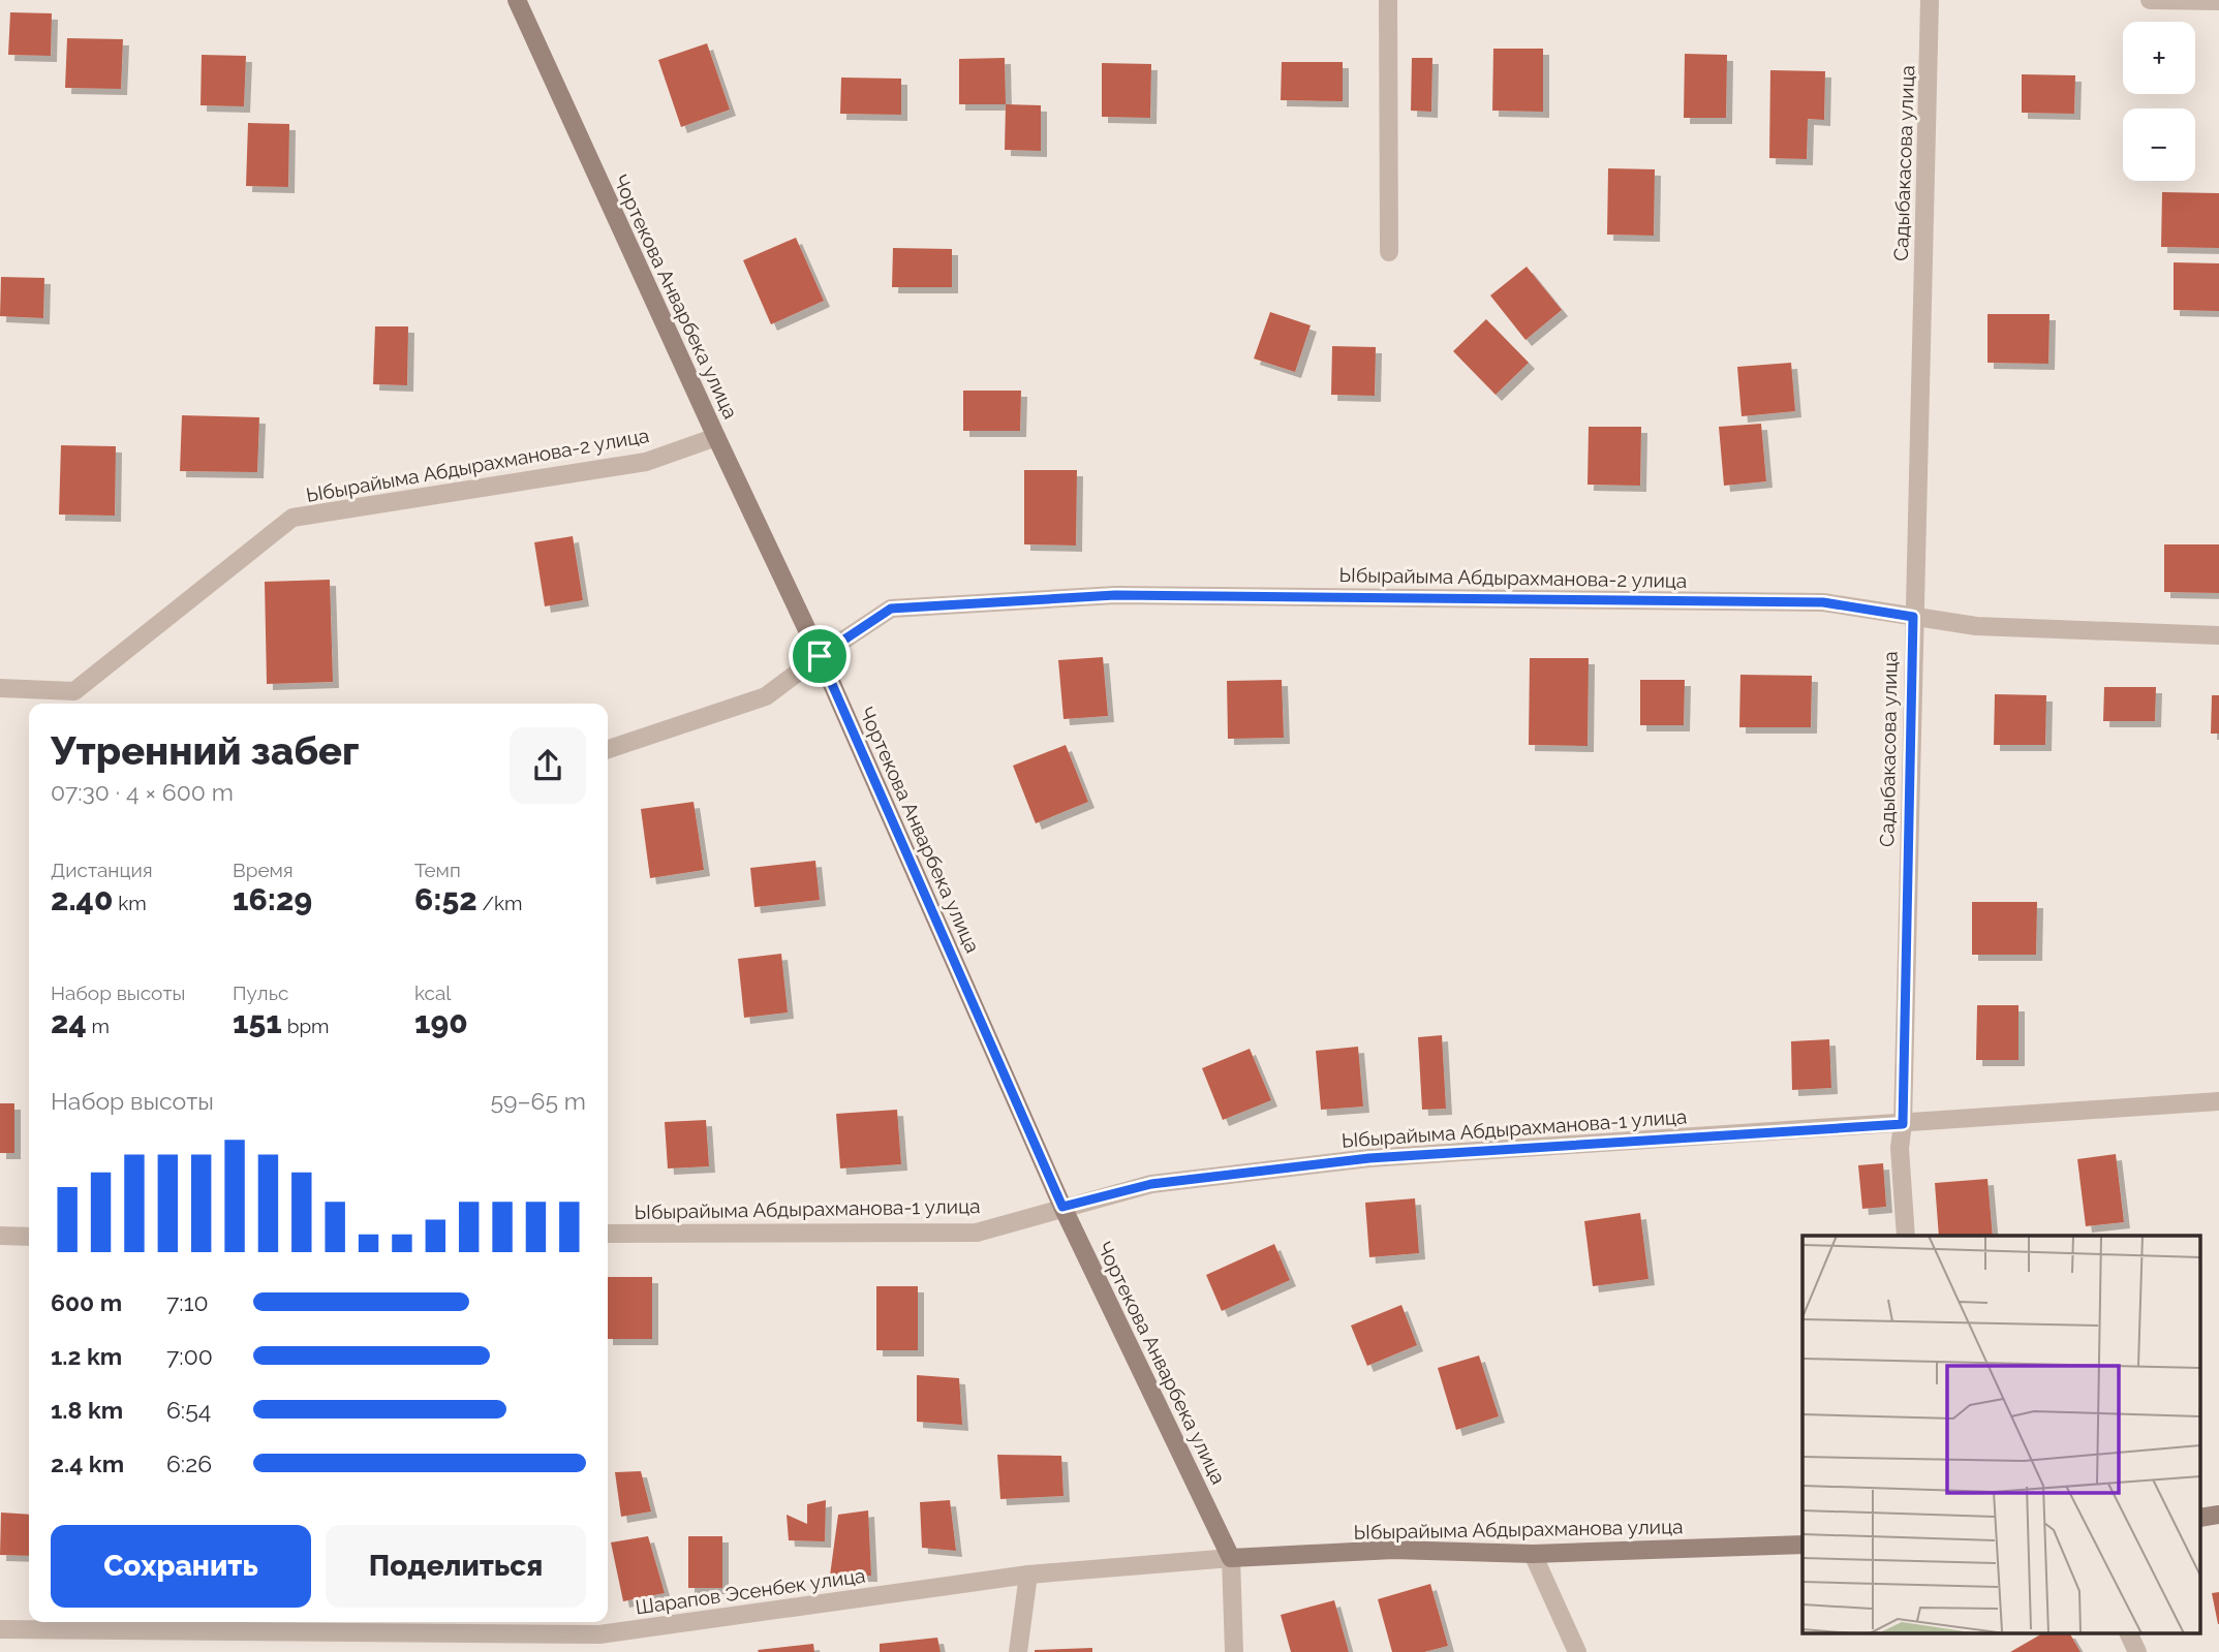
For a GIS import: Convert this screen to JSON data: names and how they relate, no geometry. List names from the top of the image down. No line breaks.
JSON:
{"streets":{"street":["Садыбакасова улица","Чортекова Анварбека улица","Ыбырайыма Абдырахманова-2 улица","Ыбырайыма Абдырахманова-1 улица","Ыбырайыма Абдырахманова улица","Шарапов Эсенбек улица"]},"crossings":[["Садыбакасова улица","Ыбырайыма Абдырахманова-2 улица"],["Садыбакасова улица","Ыбырайыма Абдырахманова-1 улица"],["Чортекова Анварбека улица","Ыбырайыма Абдырахманова-2 улица"],["Чортекова Анварбека улица","Ыбырайыма Абдырахманова-1 улица"],["Чортекова Анварбека улица","Ыбырайыма Абдырахманова улица"],["Чортекова Анварбека улица","Шарапов Эсенбек улица"],["Ыбырайыма Абдырахманова улица","Шарапов Эсенбек улица"]],"page":{"map_buttons":["+","−"],"heading":["Утренний забег","07:30 · 4 × 600 m"],"stats":[["Дистанция","2.40 km"],["Время","16:29"],["Темп","6:52 /km"],["Набор высоты","24 m"],["Пульс","151 bpm"],["kcal","190"]],"chart":["Набор высоты","59–65 m"],"list":[{"name":"600 m","note":"7:10"},{"name":"1.2 km","note":"7:00"},{"name":"1.8 km","note":"6:54"},{"name":"2.4 km","note":"6:26"}],"buttons":["Сохранить","Поделиться"]}}
